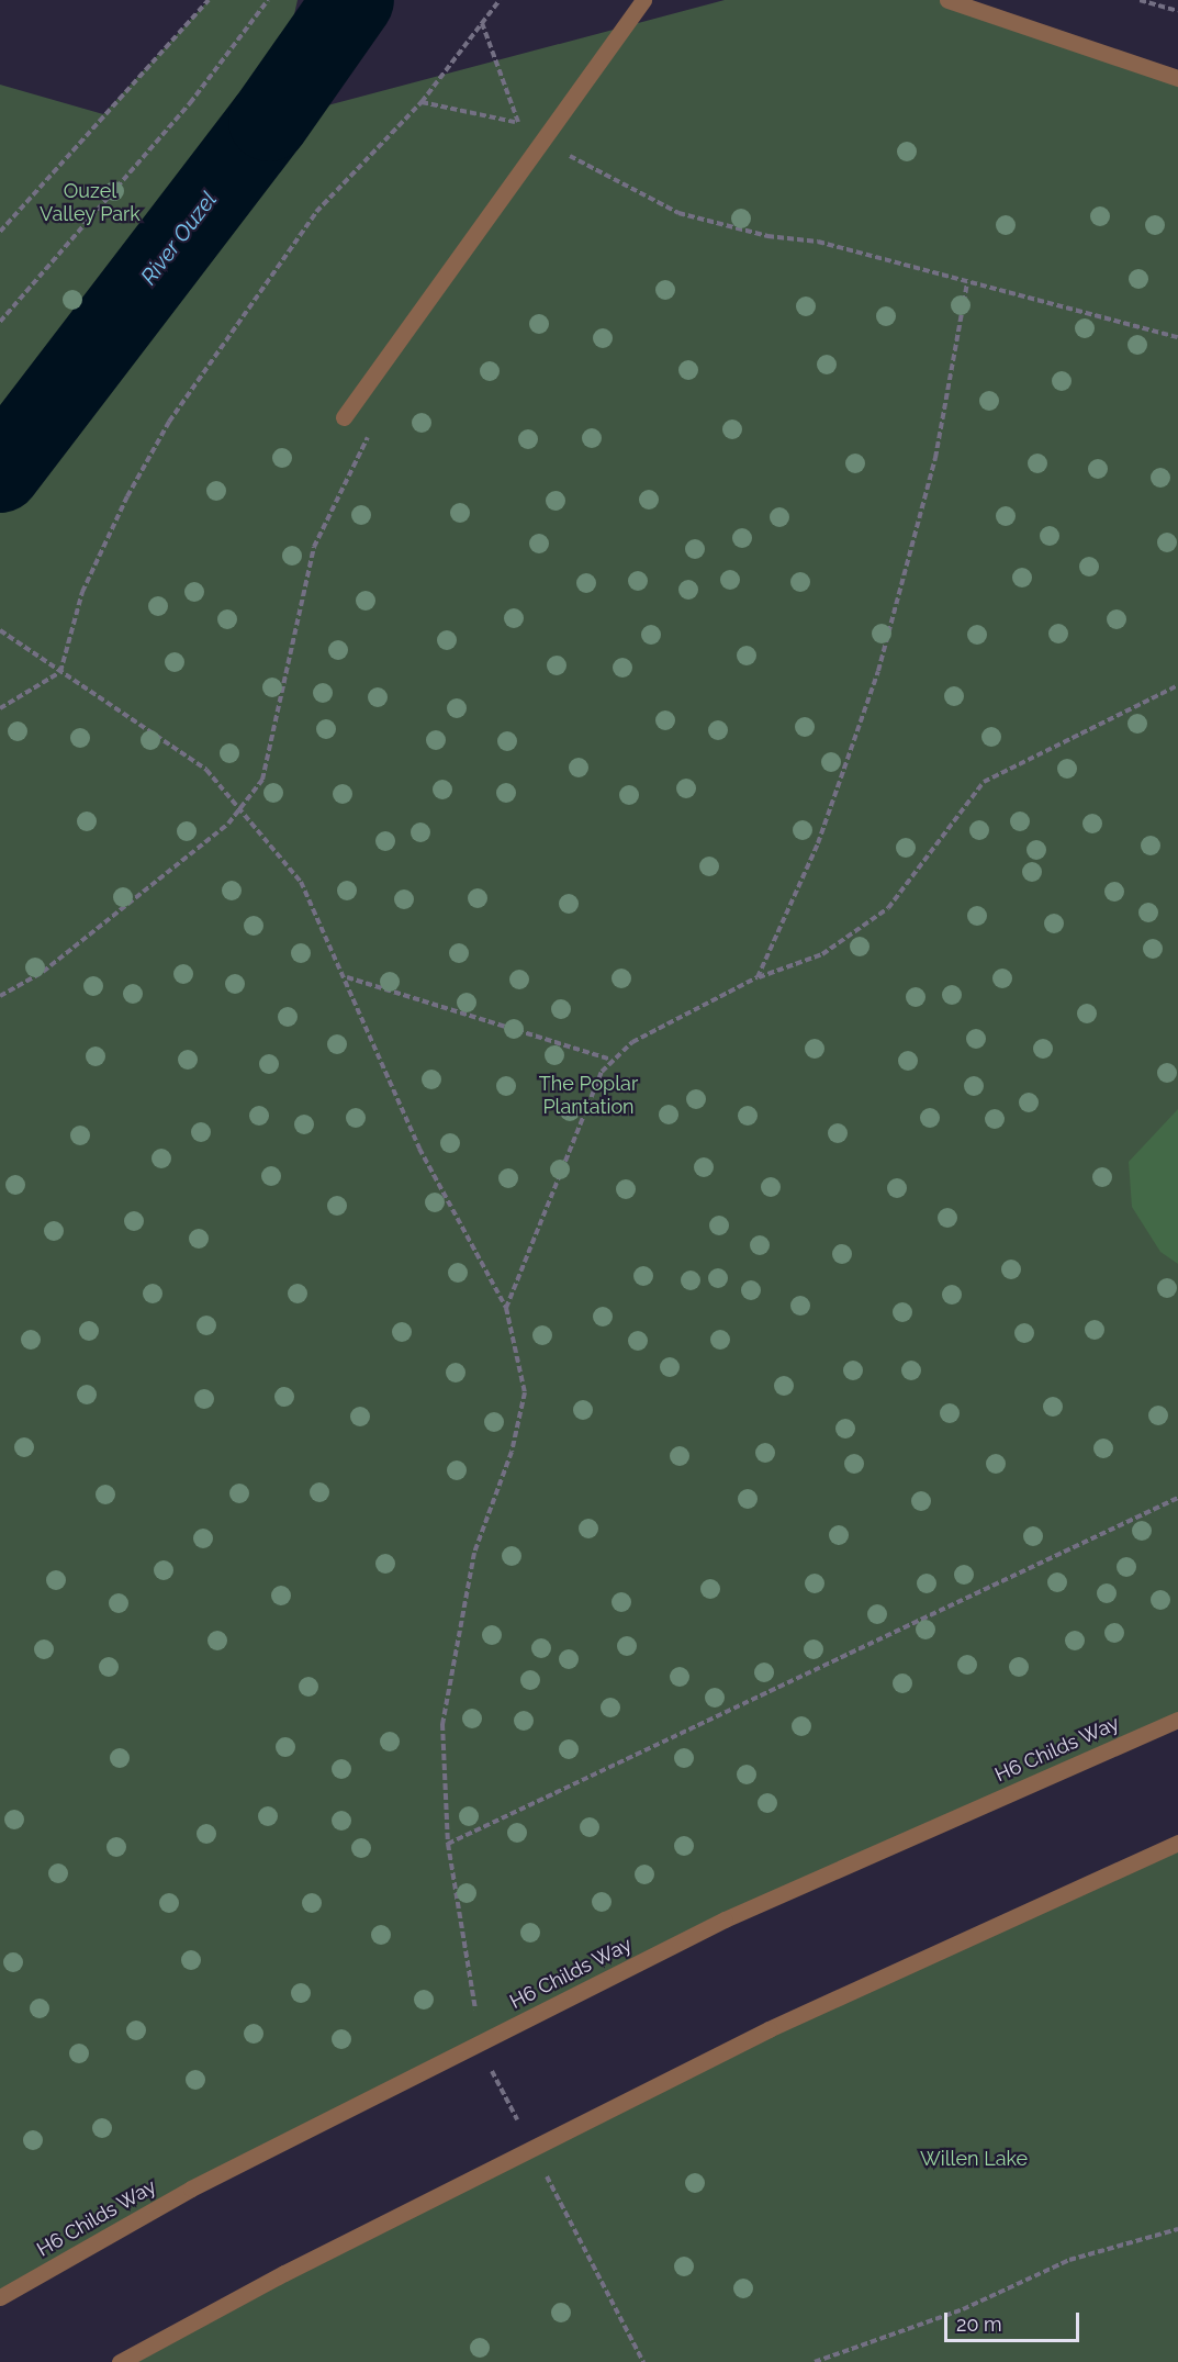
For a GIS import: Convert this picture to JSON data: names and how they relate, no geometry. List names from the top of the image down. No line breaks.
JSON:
{"streets":{"street":["H6 Childs Way"]},"water":["River Ouzel"],"parks":["Ouzel Valley Park","The Poplar Plantation","Willen Lake"],"scale_bar":"20 m"}
